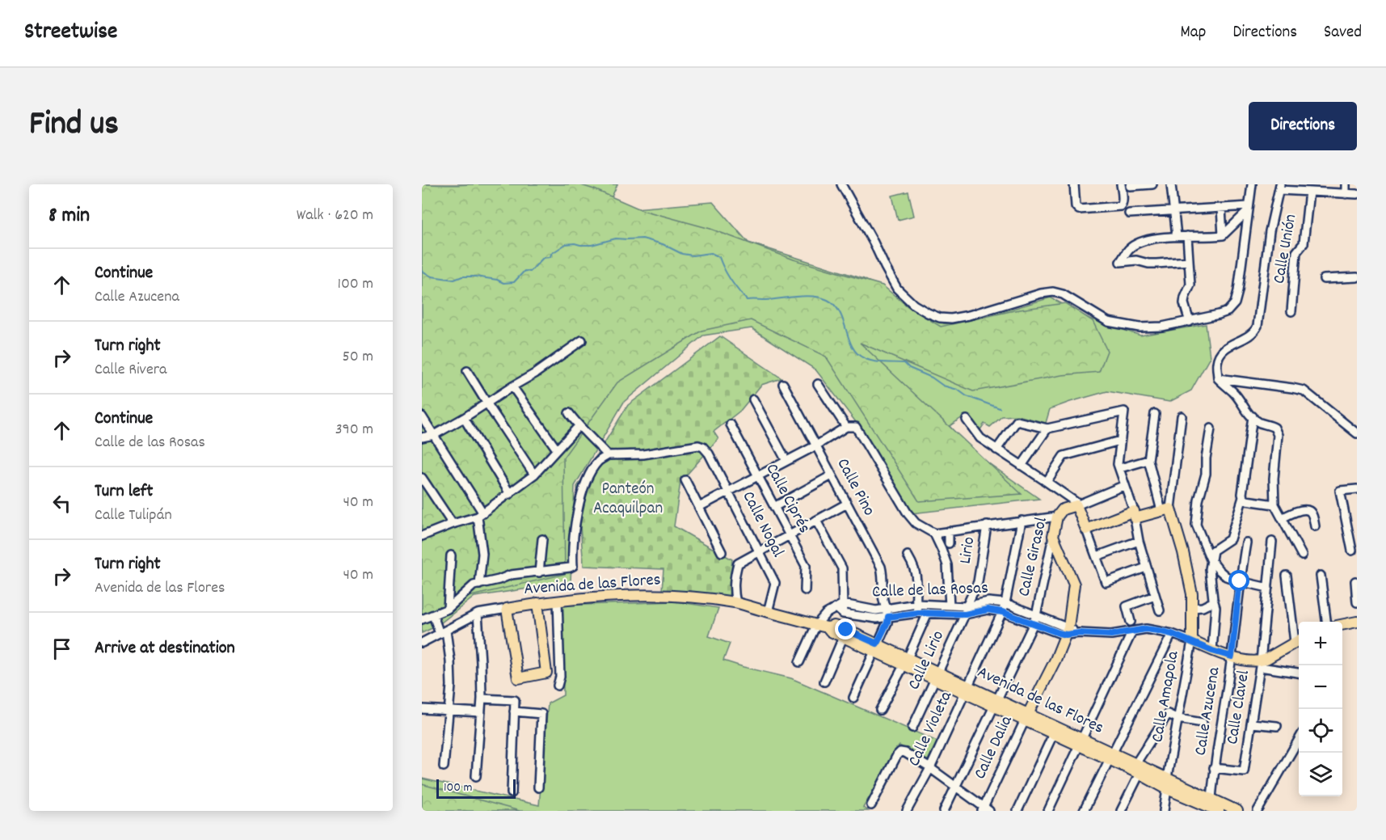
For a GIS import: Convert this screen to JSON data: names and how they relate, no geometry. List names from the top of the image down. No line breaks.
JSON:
{"streets":{"main road":["Calle Girasol","Avenida de las Flores","Calle Amapola","Calle Dalia"],"street":["Calle Unión","Calle Pino","Calle Ciprés","Calle Nogal","Lirio","Calle de las Rosas","Calle Lirio","Calle Clavel","Calle Azucena","Calle Violeta"]},"crossings":[["Calle Pino","Calle de las Rosas"],["Calle Nogal","Avenida de las Flores"],["Lirio","Calle de las Rosas"],["Lirio","Calle Lirio"],["Calle Girasol","Avenida de las Flores"],["Calle Girasol","Calle de las Rosas"],["Calle Girasol","Calle Dalia"],["Avenida de las Flores","Calle Lirio"],["Avenida de las Flores","Calle Amapola"],["Avenida de las Flores","Calle Azucena"],["Avenida de las Flores","Calle Violeta"],["Avenida de las Flores","Calle Dalia"],["Calle de las Rosas","Calle Lirio"],["Calle de las Rosas","Calle Amapola"],["Calle de las Rosas","Calle Violeta"],["Calle de las Rosas","Calle Dalia"],["Calle Clavel","Calle Azucena"]],"parks":["Panteón Acaquilpan"],"scale_bar":"100 m","page":{"header":"Streetwise","nav":["Map","Directions","Saved"],"title":"Find us","buttons":"Directions","heading":["8 min","Walk · 620 m"],"list":[["Continue","Calle Azucena","100 m"],["Turn right","Calle Rivera","50 m"],["Continue","Calle de las Rosas","390 m"],["Turn left","Calle Tulipán","40 m"],["Turn right","Avenida de las Flores","40 m"],"Arrive at destination"],"map_buttons":["+","−"],"scale":"100 m"}}
